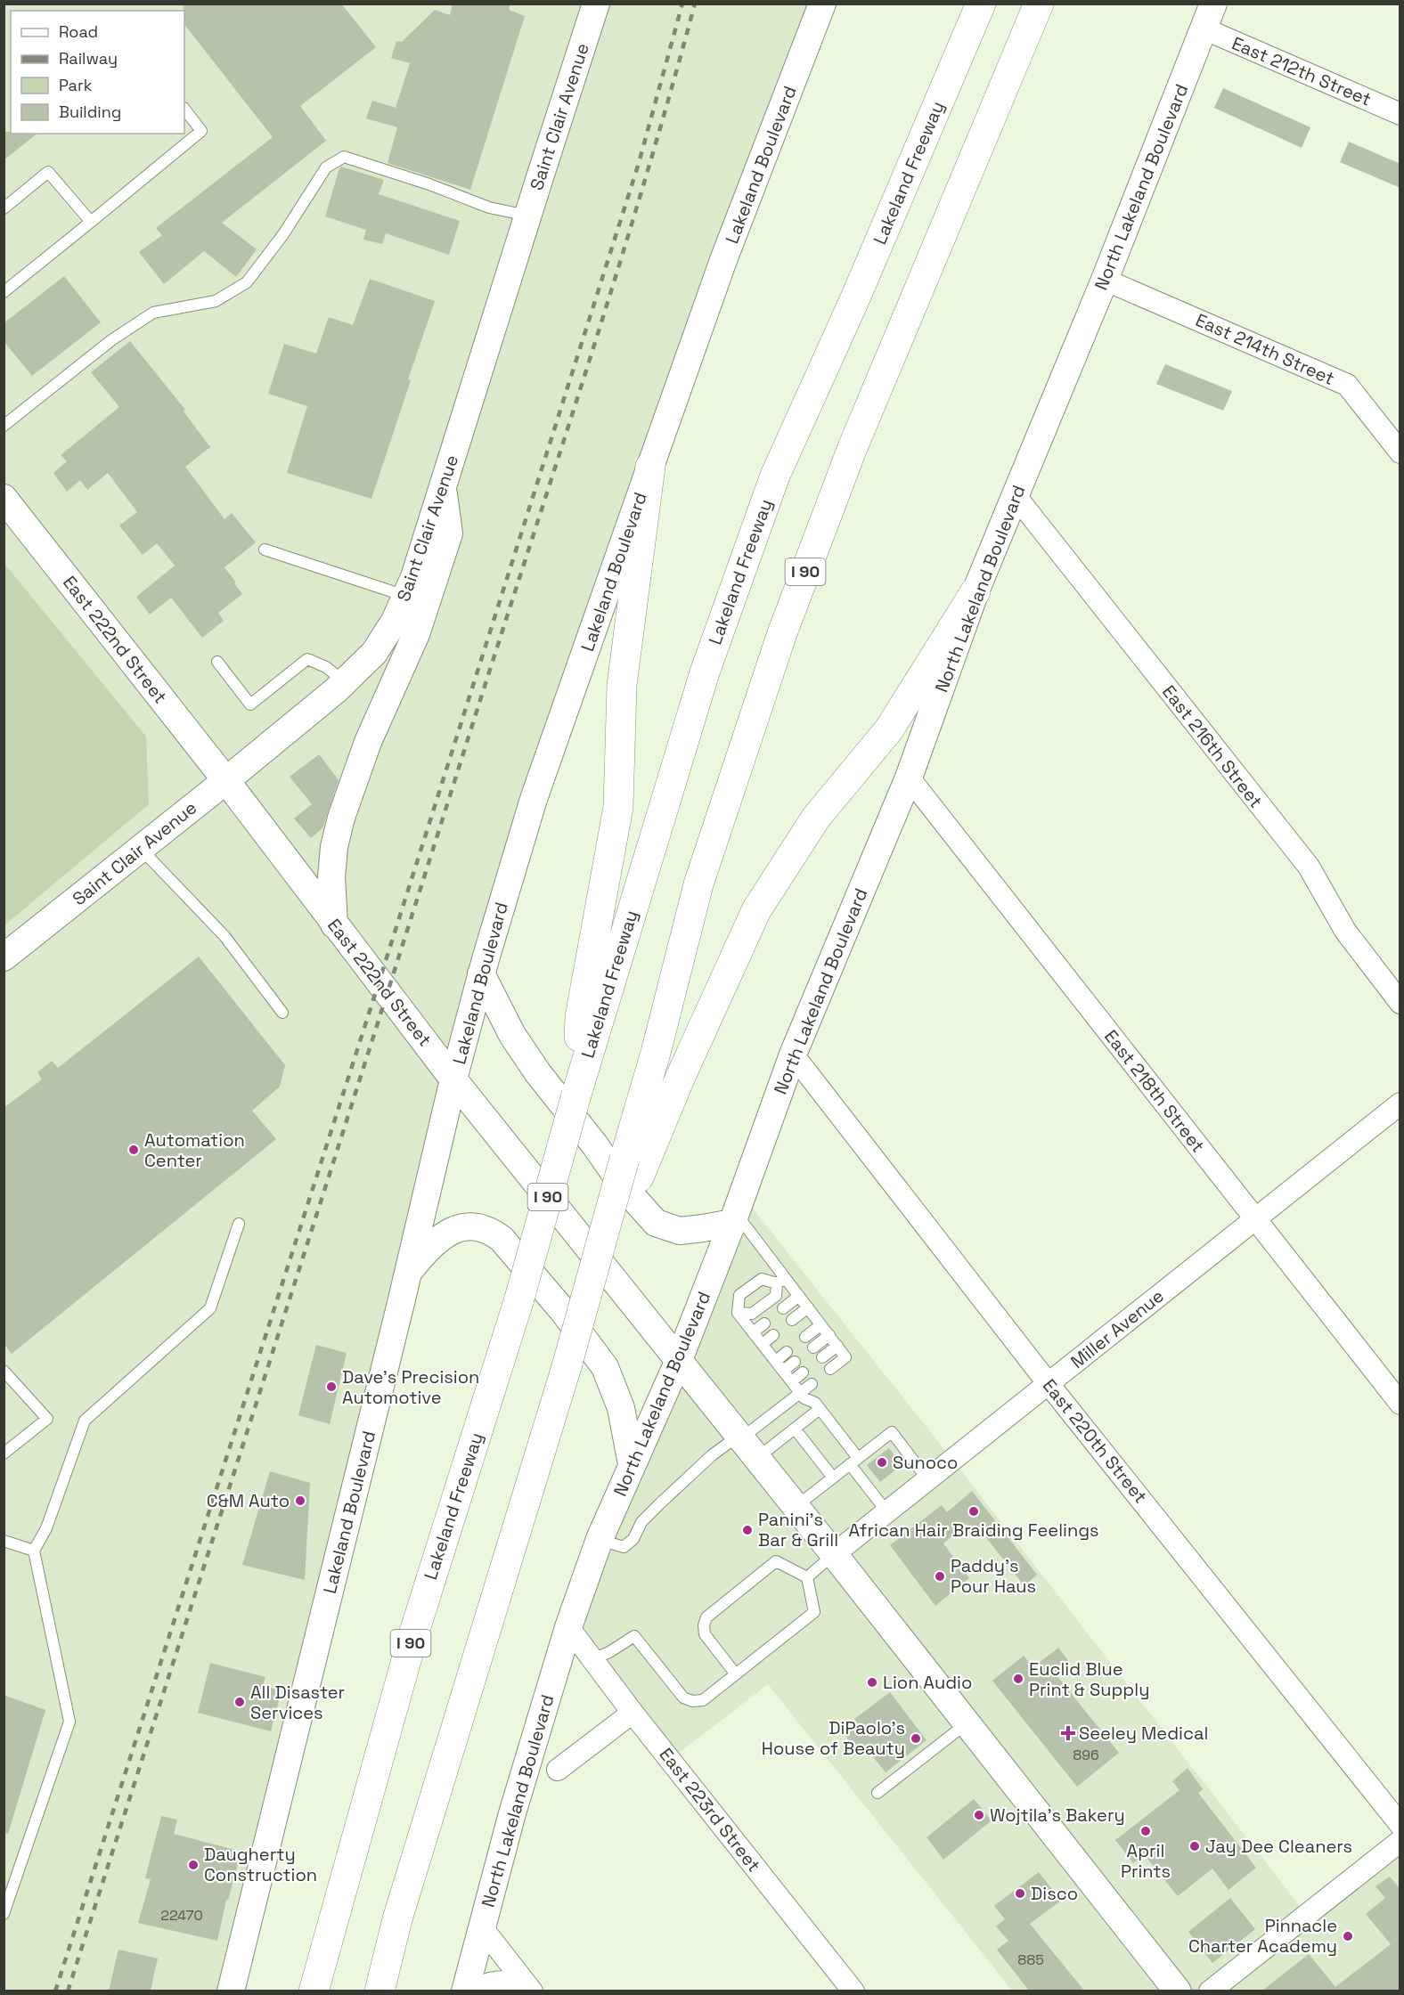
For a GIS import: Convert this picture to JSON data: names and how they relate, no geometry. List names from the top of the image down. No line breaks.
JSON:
{"streets":{"highway":["Lakeland Freeway","I 90"],"street":["East 212th Street","Saint Clair Avenue","Lakeland Boulevard","North Lakeland Boulevard","East 214th Street","East 222nd Street","East 216th Street","East 218th Street","Miller Avenue","East 220th Street","East 223rd Street"]},"crossings":[["East 212th Street","North Lakeland Boulevard"],["Saint Clair Avenue","East 222nd Street"],["Lakeland Boulevard","East 222nd Street"],["North Lakeland Boulevard","East 214th Street"],["North Lakeland Boulevard","East 222nd Street"],["North Lakeland Boulevard","East 216th Street"],["North Lakeland Boulevard","East 218th Street"],["North Lakeland Boulevard","East 220th Street"],["North Lakeland Boulevard","East 223rd Street"],["East 222nd Street","Miller Avenue"],["East 218th Street","Miller Avenue"],["Miller Avenue","East 220th Street"]],"places":{"other":["Automation Center","Dave's Precision Automotive","Sunoco","C&M Auto","African Hair Braiding Feelings","Panini's Bar & Grill","Paddy's Pour Haus","Euclid Blue Print & Supply","Lion Audio","All Disaster Services","DiPaolo's House of Beauty","Wojtila's Bakery","April Prints","Jay Dee Cleaners","Daugherty Construction","Disco","Pinnacle Charter Academy"],"health":["Seeley Medical"]},"house_numbers":["896","22470","885"],"legend":["Road","Railway","Park","Building"]}
